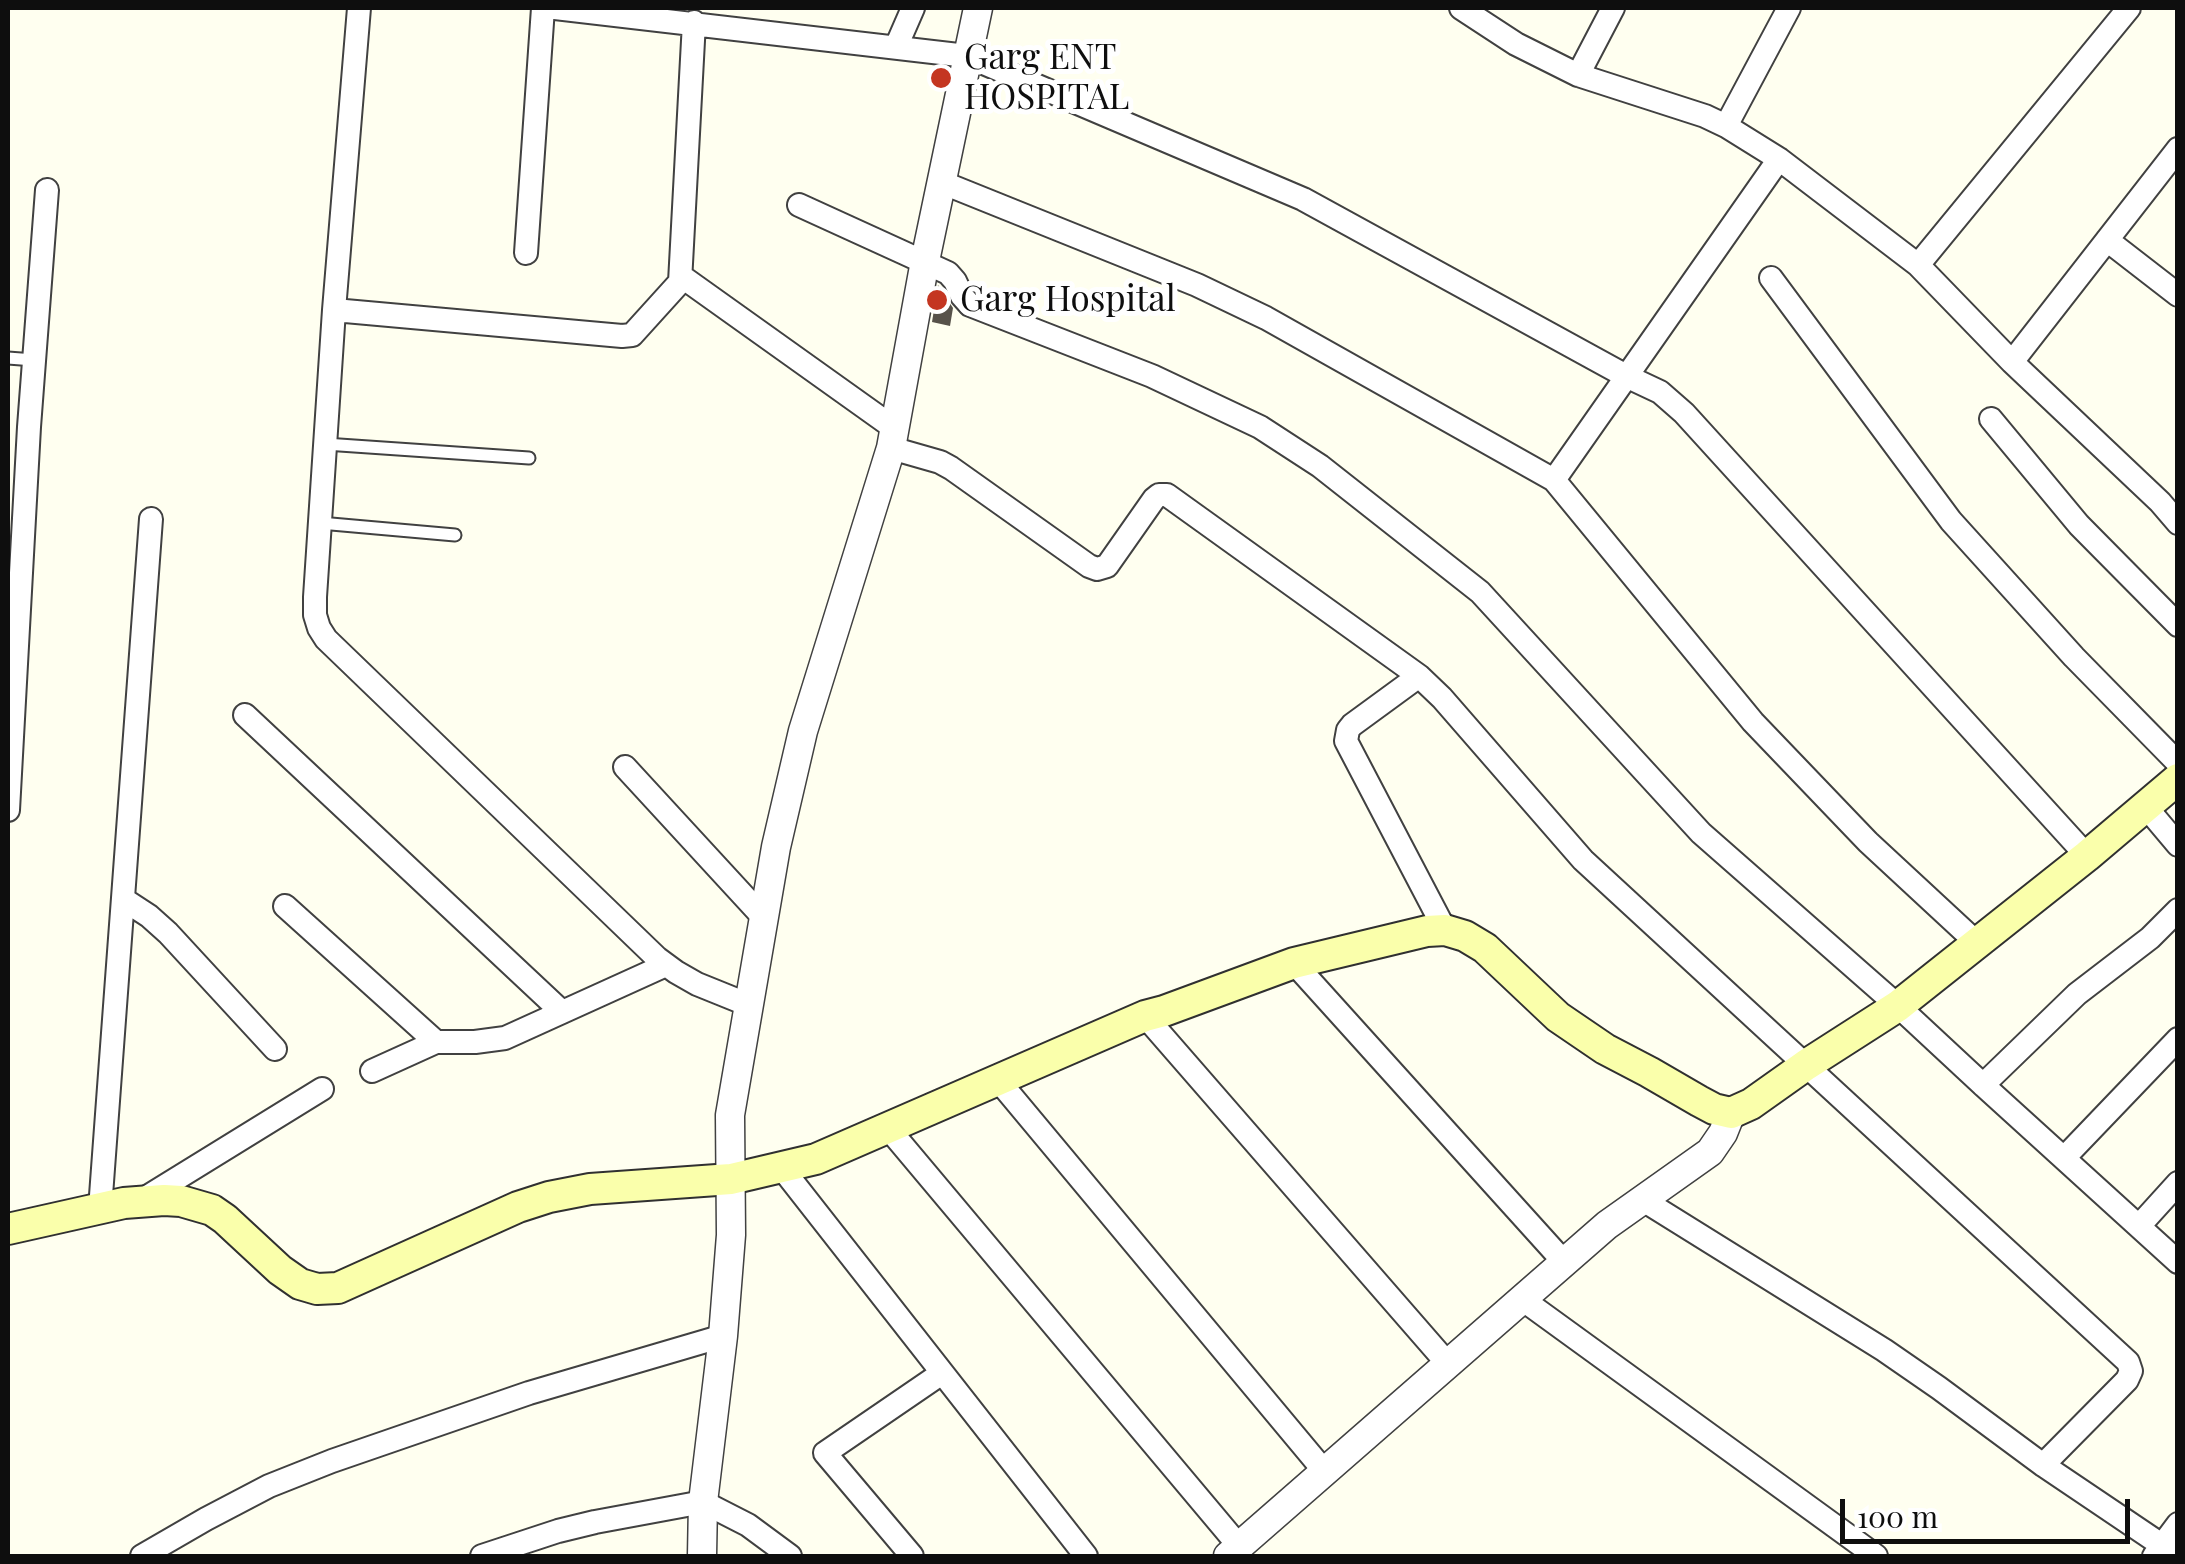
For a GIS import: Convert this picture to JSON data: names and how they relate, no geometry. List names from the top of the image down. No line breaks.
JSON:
{"places":["Garg ENT HOSPITAL","Garg Hospital"],"scale_bar":"100 m"}
